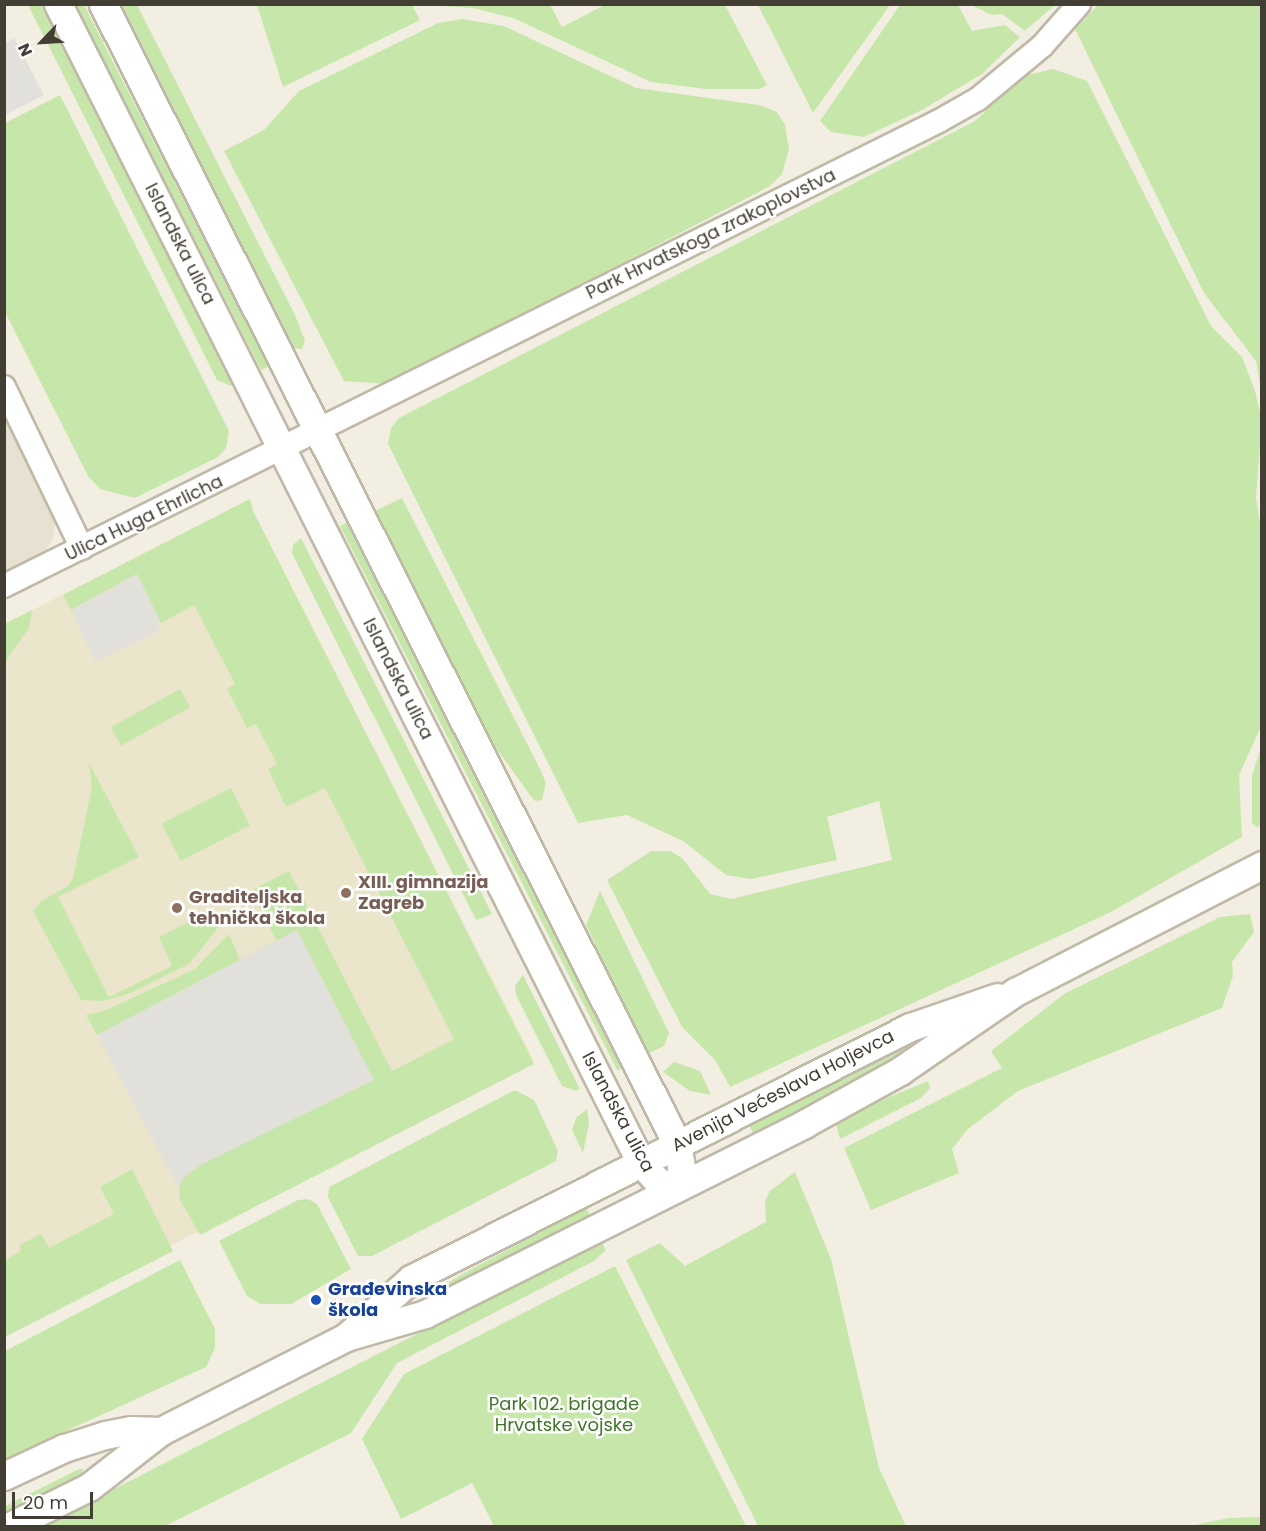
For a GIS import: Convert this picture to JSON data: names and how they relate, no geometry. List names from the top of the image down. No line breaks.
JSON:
{"streets":{"street":["Park Hrvatskoga zrakoplovstva","Islandska ulica","Ulica Huga Ehrlicha","Avenija Većeslava Holjevca"]},"crossings":[["Park Hrvatskoga zrakoplovstva","Islandska ulica"],["Park Hrvatskoga zrakoplovstva","Ulica Huga Ehrlicha"],["Islandska ulica","Ulica Huga Ehrlicha"],["Islandska ulica","Avenija Većeslava Holjevca"]],"parks":["Park 102. brigade Hrvatske vojske"],"places":["XIII. gimnazija Zagreb","Graditeljska tehnička škola","Građevinska škola"],"scale_bar":"20 m","north":"bottom left"}
